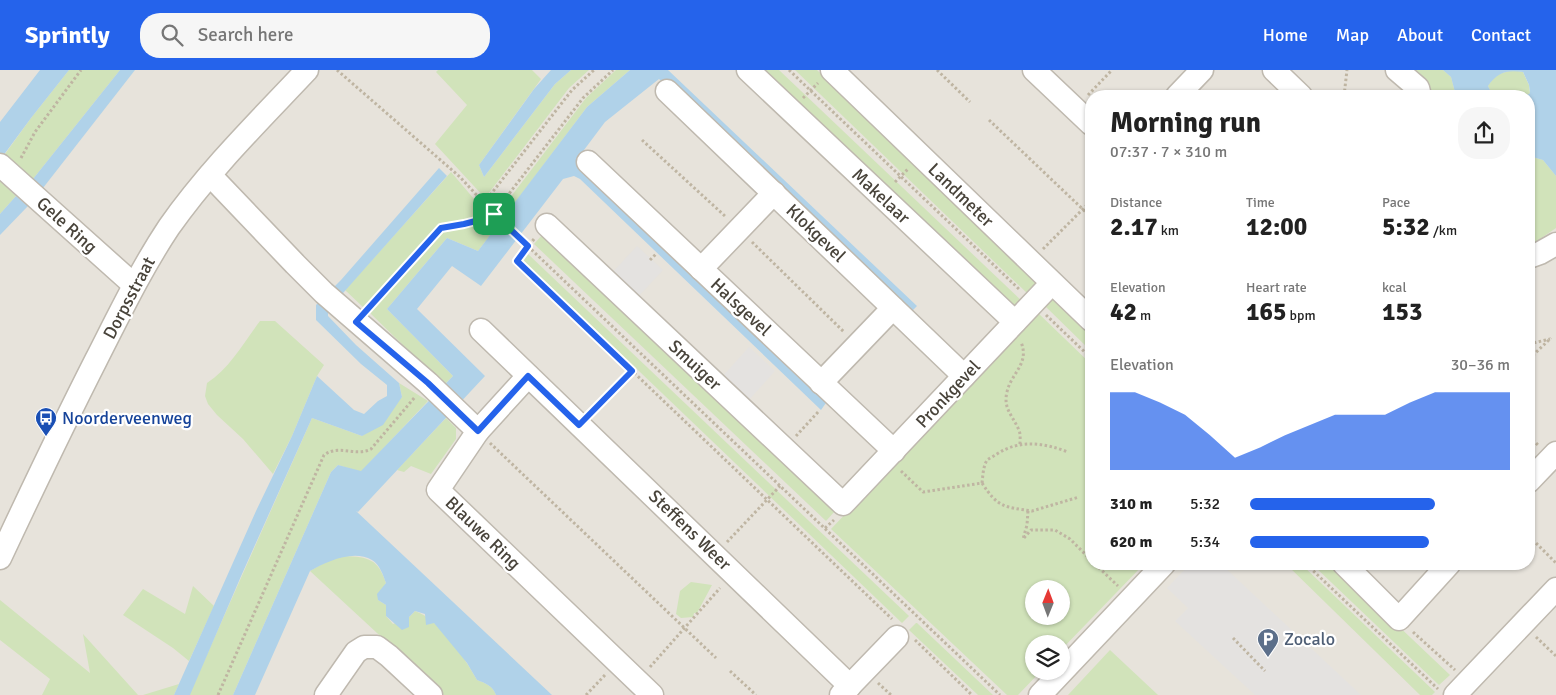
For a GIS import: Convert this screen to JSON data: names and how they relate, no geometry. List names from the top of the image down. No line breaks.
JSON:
{"streets":{"street":["Landmeter","Makelaar","Gele Ring","Klokgevel","Dorpsstraat","Halsgevel","Smuiger","Pronkgevel","Steffens Weer","Blauwe Ring"]},"crossings":[["Landmeter","Pronkgevel"],["Makelaar","Pronkgevel"],["Gele Ring","Dorpsstraat"],["Klokgevel","Pronkgevel"],["Halsgevel","Pronkgevel"],["Smuiger","Pronkgevel"]],"places":{"bus stop":["Noorderveenweg"],"parking":["Zocalo"]},"north":"top","page":{"header":"Sprintly","search":"Search here","nav":["Home","Map","About","Contact"],"heading":["Morning run","07:37 · 7 × 310 m"],"stats":[["Distance","2.17 km"],["Time","12:00"],["Pace","5:32 /km"],["Elevation","42 m"],["Heart rate","165 bpm"],["kcal","153"]],"chart":["Elevation","30–36 m"],"list":[{"name":"310 m","note":"5:32"},{"name":"620 m","note":"5:34"}]}}
